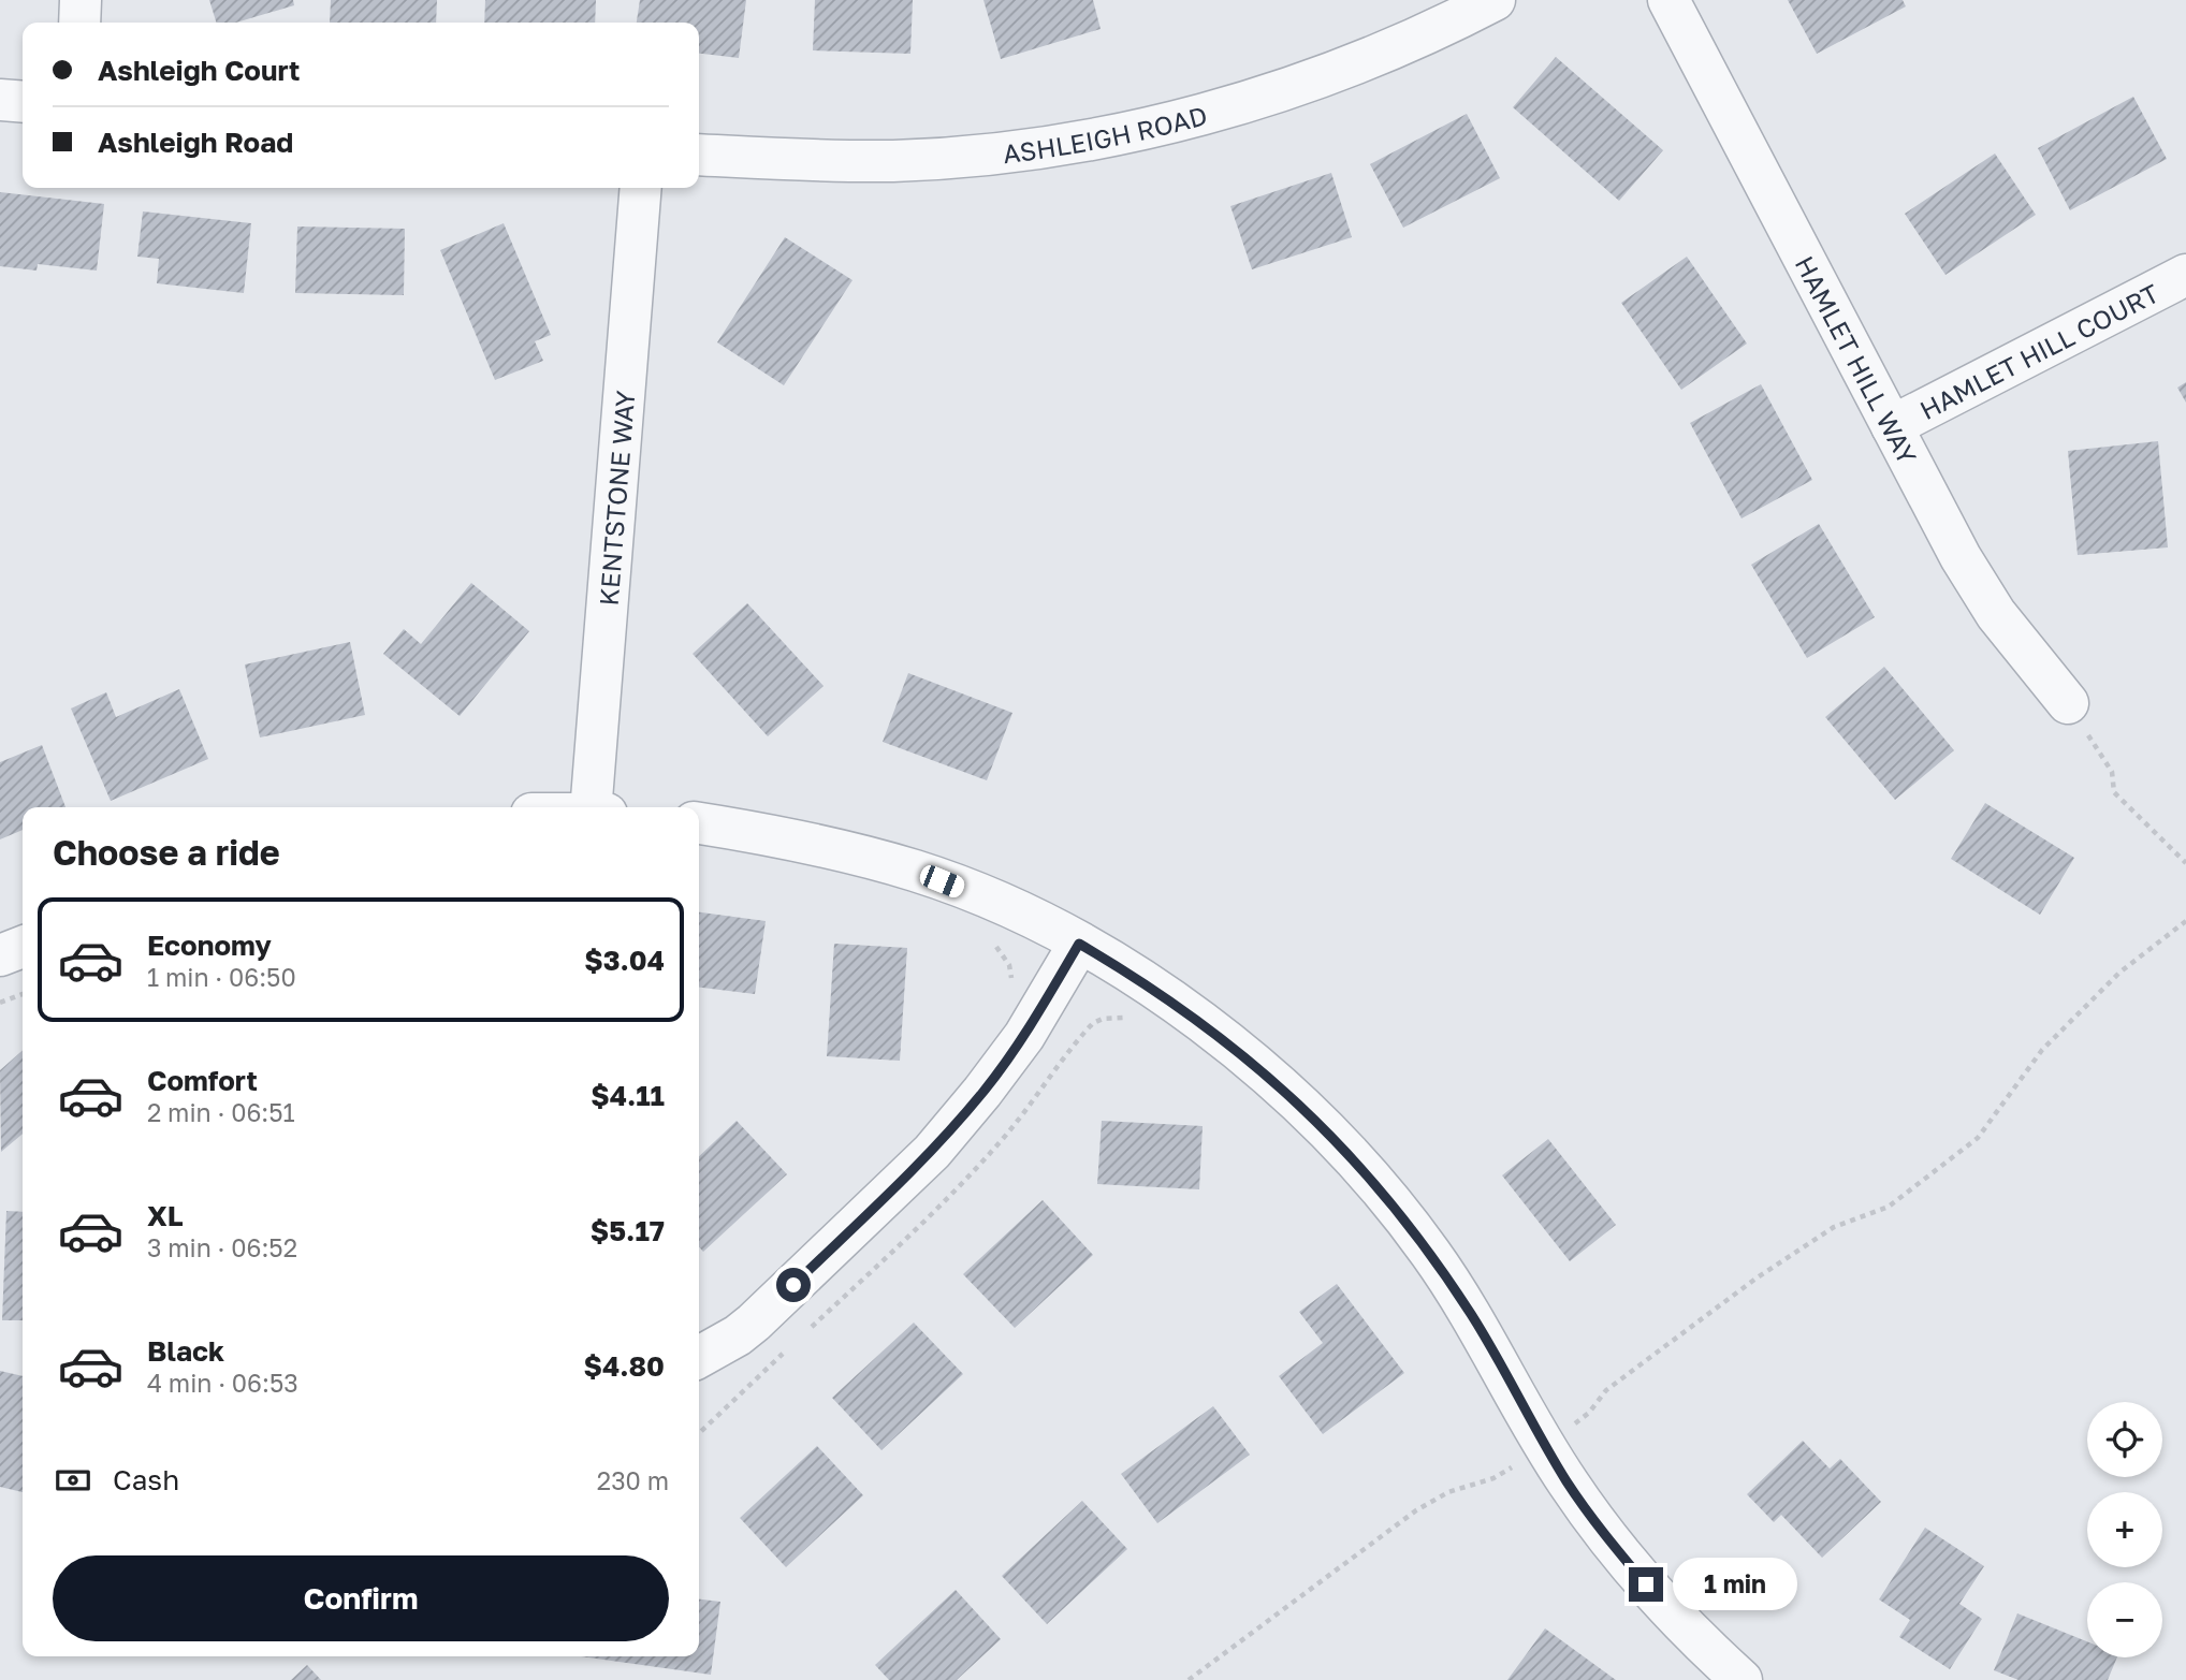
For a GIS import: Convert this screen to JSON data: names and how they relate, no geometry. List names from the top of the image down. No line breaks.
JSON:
{"streets":{"street":["ASHLEIGH ROAD","HAMLET HILL COURT","HAMLET HILL WAY","KENTSTONE WAY"]},"crossings":[["HAMLET HILL COURT","HAMLET HILL WAY"]],"page":{"banner":["Ashleigh Court","Ashleigh Road"],"heading":"Choose a ride","list":[{"name":"Economy","note":"1 min · 06:50","value":"$3.04"},{"name":"Comfort","note":"2 min · 06:51","value":"$4.11"},{"name":"XL","note":"3 min · 06:52","value":"$5.17"},{"name":"Black","note":"4 min · 06:53","value":"$4.80"}],"map_buttons":["+","−"],"pay":["Cash","230 m"],"buttons":"Confirm","bubble":"1 min"}}
